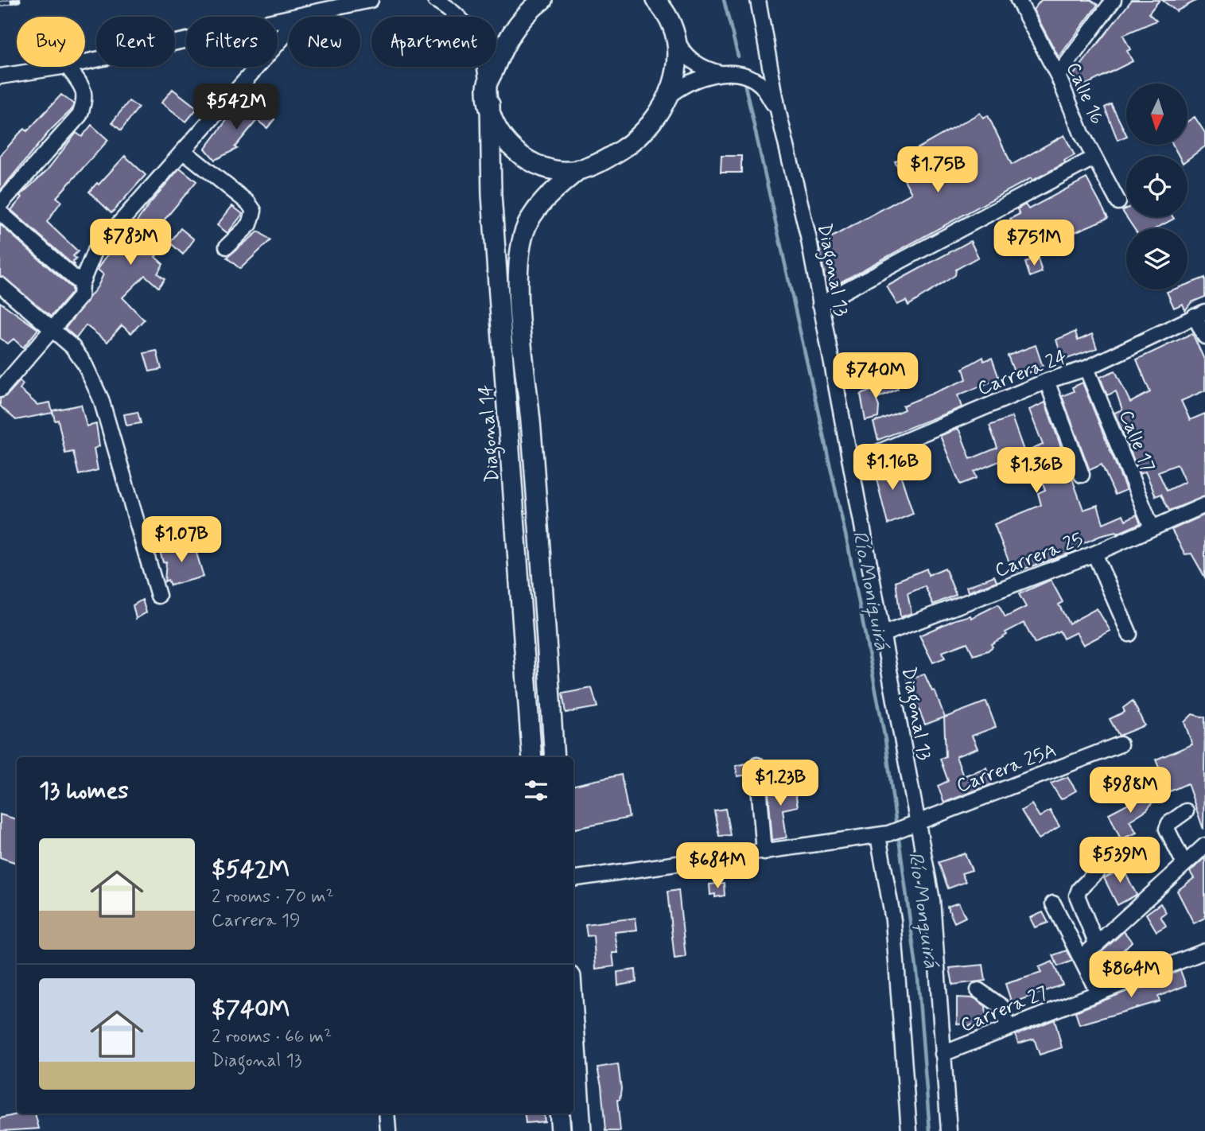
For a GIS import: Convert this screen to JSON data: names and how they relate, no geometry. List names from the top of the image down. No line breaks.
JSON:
{"streets":{"street":["Calle 16","Diagonal 13","Carrera 24","Diagonal 14","Calle 17","Carrera 25","Carrera 25A","Carrera 27"]},"crossings":[["Diagonal 13","Carrera 24"],["Diagonal 13","Carrera 25"],["Diagonal 13","Carrera 25A"],["Diagonal 13","Carrera 27"],["Carrera 24","Calle 17"],["Calle 17","Carrera 25"]],"water":["Río Moniquirá","Río Monquirá"],"north":"bottom","page":{"chip":["Buy","Rent","Filters","New","Apartment"],"price":["$542M","$1.75B","$783M","$751M","$740M","$1.16B","$1.36B","$1.07B","$1.23B","$988M","$539M","$684M","$864M"],"heading":"13 homes","list":[{"name":"$542M","note":"2 rooms · 70 m² · Carrera 19"},{"name":"$740M","note":"2 rooms · 66 m² · Diagonal 13"}]}}
